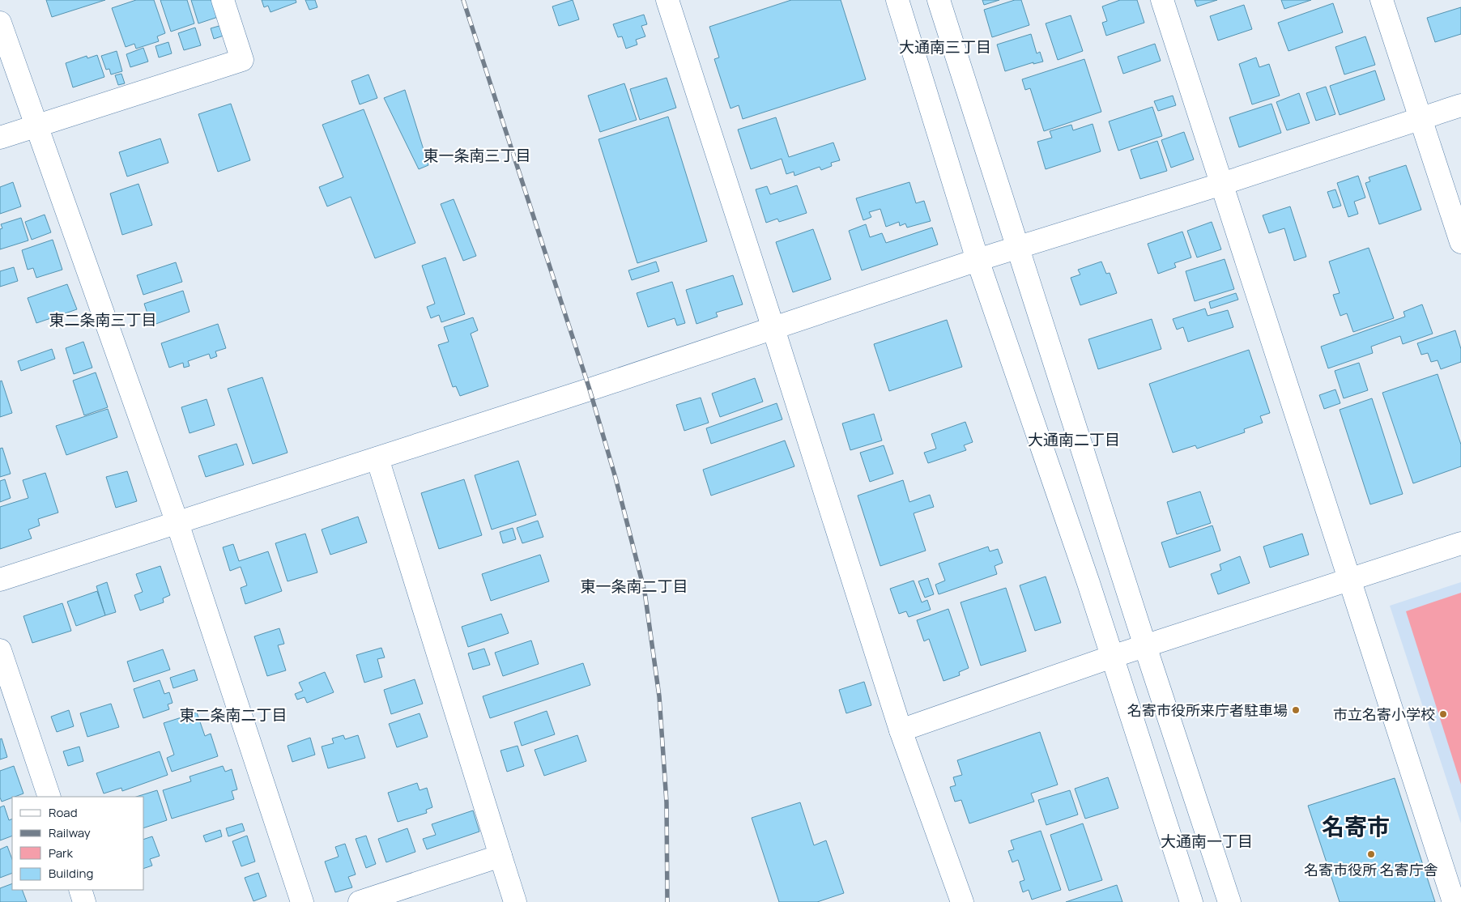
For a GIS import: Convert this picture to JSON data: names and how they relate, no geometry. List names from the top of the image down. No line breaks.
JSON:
{"districts":["大通南三丁目","東一条南三丁目","東二条南三丁目","大通南二丁目","東一条南二丁目","東二条南二丁目","名寄市","大通南一丁目"],"places":["名寄市役所来庁者駐車場","市立名寄小学校","名寄市役所 名寄庁舎"],"legend":["Road","Railway","Park","Building"]}
